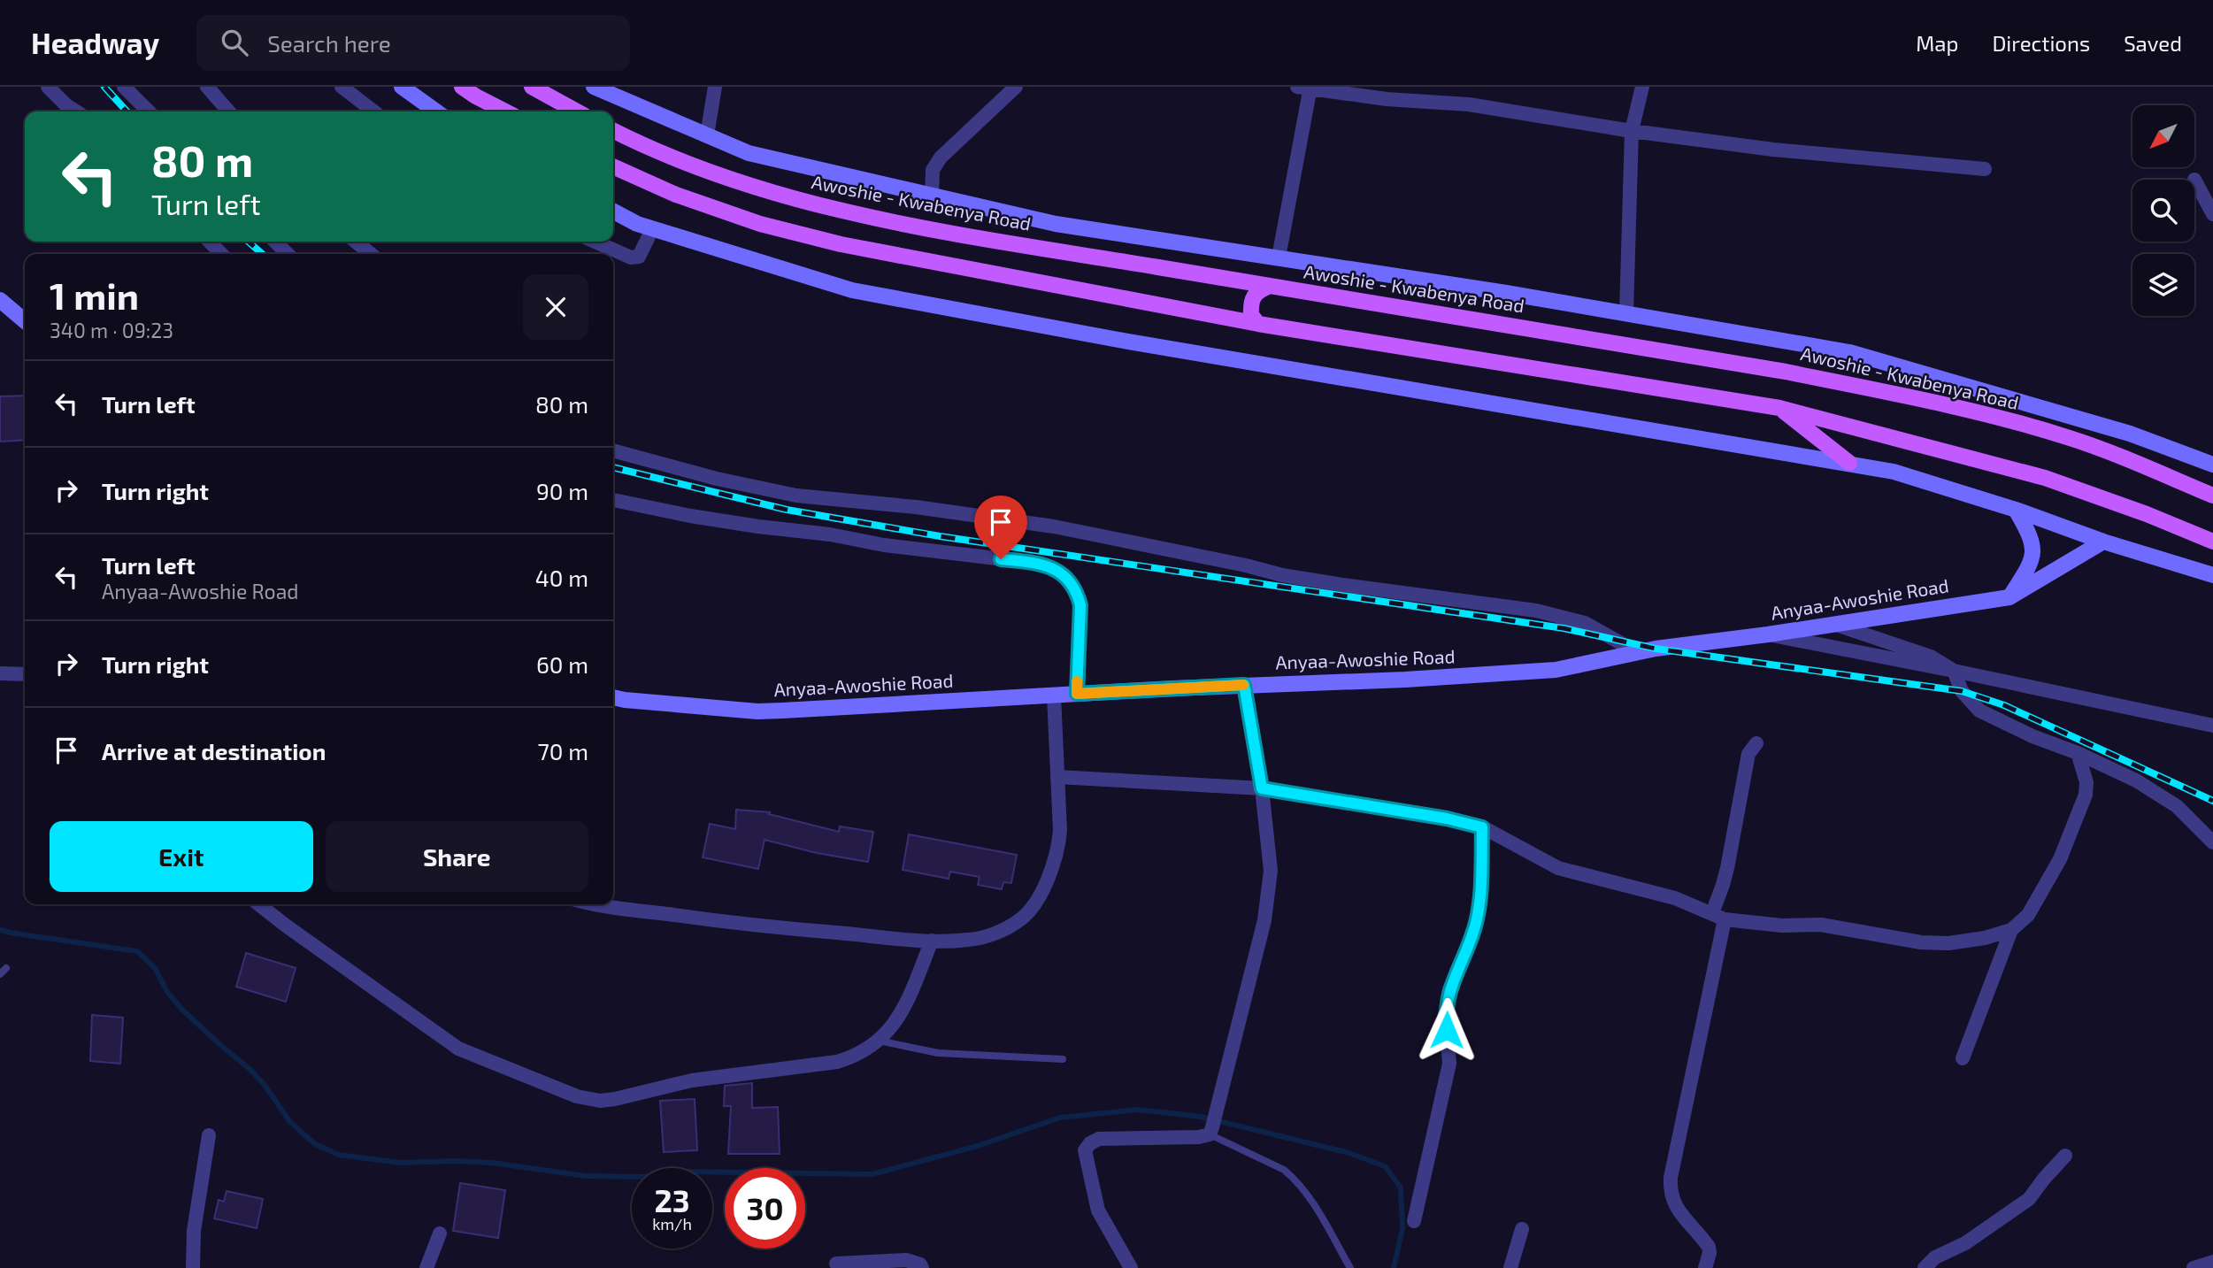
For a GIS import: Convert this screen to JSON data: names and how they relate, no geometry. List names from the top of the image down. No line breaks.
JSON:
{"streets":{"main road":["Awoshie - Kwabenya Road"],"street":["Anyaa-Awoshie Road"]},"north":"bottom left","page":{"header":"Headway","search":"Search here","nav":["Map","Directions","Saved"],"turn":["80 m","Turn left"],"heading":["1 min","340 m · 09:23"],"list":[{"name":"Turn left","value":"80 m"},{"name":"Turn right","value":"90 m"},{"name":"Turn left","note":"Anyaa-Awoshie Road","value":"40 m"},{"name":"Turn right","value":"60 m"},{"name":"Arrive at destination","value":"70 m"}],"buttons":["Exit","Share"],"speed":"23 km/h","limit":"30"}}
